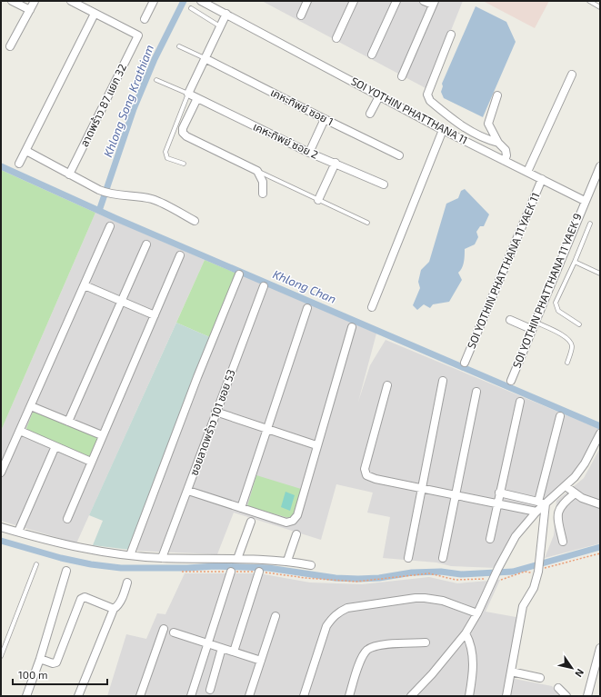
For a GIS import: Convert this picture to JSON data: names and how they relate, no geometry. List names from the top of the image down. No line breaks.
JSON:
{"streets":{"street":["ลาดพร้าว 87 แยก 32","เคหะทิพย์ ซอย 1","SOI YOTHIN PHATTHANA 11","เคหะทิพย์ ซอย 2","SOI YOTHIN PHATTHANA 11 YAEK 11","SOI YOTHIN PHATTHANA 11 YAEK 9","ซอยลาดพร้าว 101 ซอย 53"]},"crossings":[["SOI YOTHIN PHATTHANA 11","SOI YOTHIN PHATTHANA 11 YAEK 11"],["SOI YOTHIN PHATTHANA 11","SOI YOTHIN PHATTHANA 11 YAEK 9"]],"water":["Khlong Song Krathiam","Khlong Chan"],"scale_bar":"100 m","north":"bottom right"}
